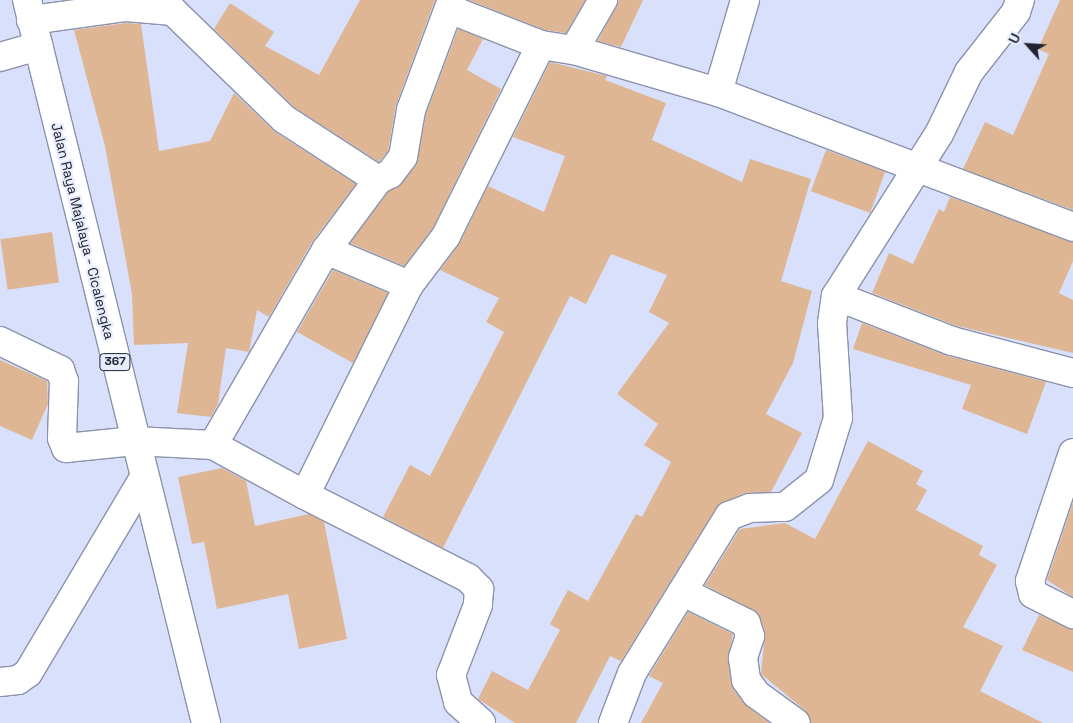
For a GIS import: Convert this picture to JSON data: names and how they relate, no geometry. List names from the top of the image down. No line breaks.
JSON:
{"streets":{"street":["Jalan Raya Majalaya - Cicalengka","367"]},"north":"top left"}
